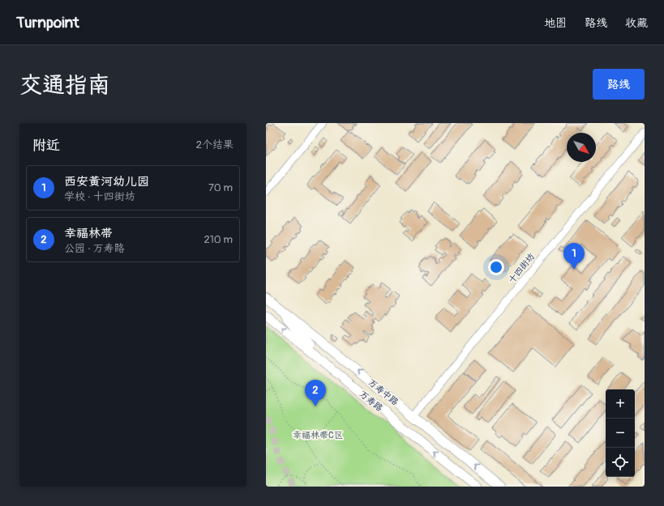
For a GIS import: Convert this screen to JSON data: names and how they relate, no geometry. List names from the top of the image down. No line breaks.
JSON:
{"streets":{"main road":["万寿中路","万寿路"],"street":["十四街坊"]},"crossings":[["十四街坊","万寿中路"]],"one_way":["万寿中路","万寿路"],"parks":["幸福林带C区"],"north":"bottom right","page":{"header":"Turnpoint","nav":["地图","路线","收藏"],"title":"交通指南","buttons":"路线","heading":["附近","2个结果"],"list":[{"mark":"1","name":"西安黄河幼儿园","note":"学校 · 十四街坊","value":"70 m"},{"mark":"2","name":"幸福林带","note":"公园 · 万寿路","value":"210 m"}],"pins":["1","2"],"map_buttons":["+","−"]}}
